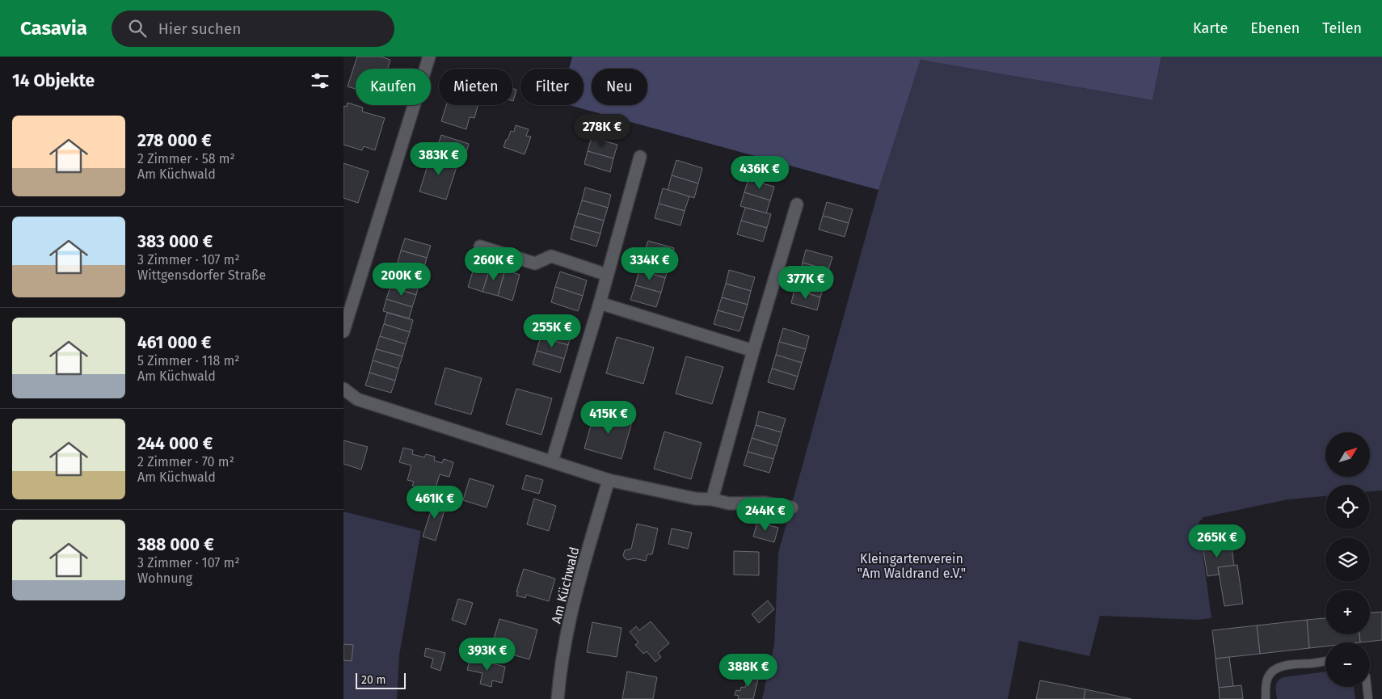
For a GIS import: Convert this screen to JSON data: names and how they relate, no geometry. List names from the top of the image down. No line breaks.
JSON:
{"streets":{"street":["Am Küchwald"]},"parks":["Kleingartenverein \"Am Waldrand e.V.\""],"scale_bar":"20 m","north":"top right","page":{"header":"Casavia","search":"Hier suchen","nav":["Karte","Ebenen","Teilen"],"heading":"14 Objekte","chip":["Kaufen","Mieten","Filter","Neu"],"list":[{"name":"278 000 €","note":"2 Zimmer · 58 m² · Am Küchwald"},{"name":"383 000 €","note":"3 Zimmer · 107 m² · Wittgensdorfer Straße"},{"name":"461 000 €","note":"5 Zimmer · 118 m² · Am Küchwald"},{"name":"244 000 €","note":"2 Zimmer · 70 m² · Am Küchwald"},{"name":"388 000 €","note":"3 Zimmer · 107 m² · Wohnung"}],"price":["278K €","383K €","436K €","260K €","334K €","200K €","377K €","255K €","415K €","461K €","244K €","265K €","393K €","388K €"],"map_buttons":["+","−"],"scale":"20 m"}}
